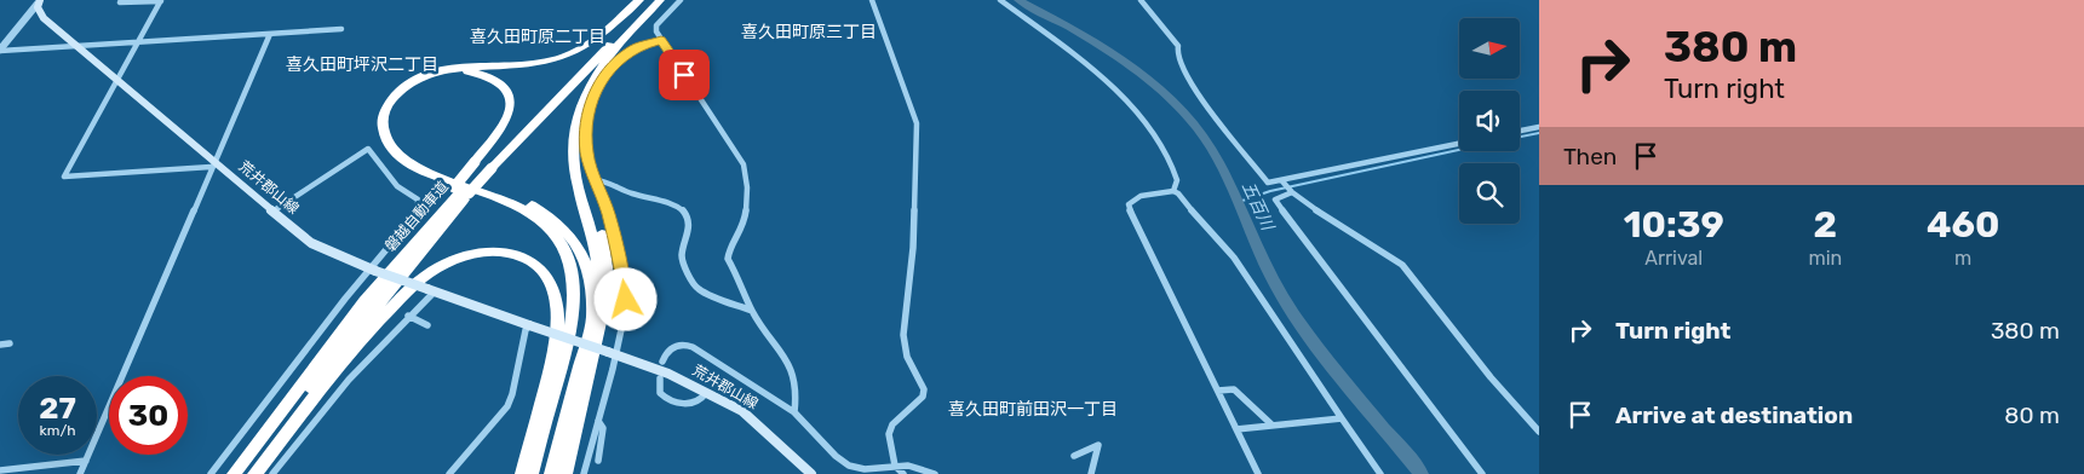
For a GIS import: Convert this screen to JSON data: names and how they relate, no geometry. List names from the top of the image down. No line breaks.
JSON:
{"streets":{"highway":["磐越自動車道"],"main road":["荒井郡山線"]},"districts":["喜久田町原三丁目","喜久田町原二丁目","喜久田町坪沢二丁目","喜久田町前田沢一丁目"],"water":["五百川"],"north":"right","page":{"turn":["380 m","Turn right"],"then":"Then","eta":["10:39","Arrival","2","min","460","m"],"list":[{"name":"Turn right","value":"380 m"},{"name":"Arrive at destination","value":"80 m"}],"speed":"27 km/h","limit":"30"}}
